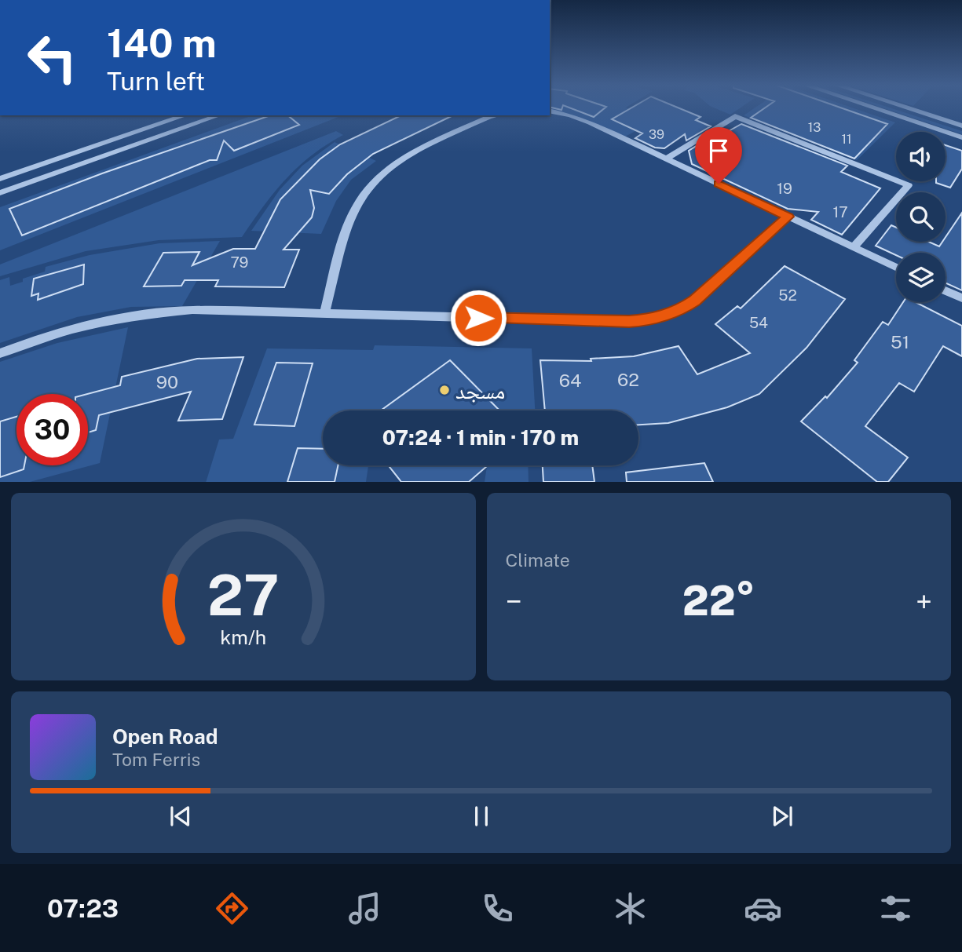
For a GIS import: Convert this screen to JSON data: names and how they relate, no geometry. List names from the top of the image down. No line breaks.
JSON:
{"places":["مسجد"],"house_numbers":["13","39","11","19","17","79","52","54","51","62","64","90"],"page":{"turn":["140 m","Turn left"],"limit":"30","trip":"07:24 · 1 min · 170 m","tile":"Climate","heat":["−","22°","+"],"song":["Open Road","Tom Ferris"],"tabs":"07:23","gauge":["27","km/h"]}}
